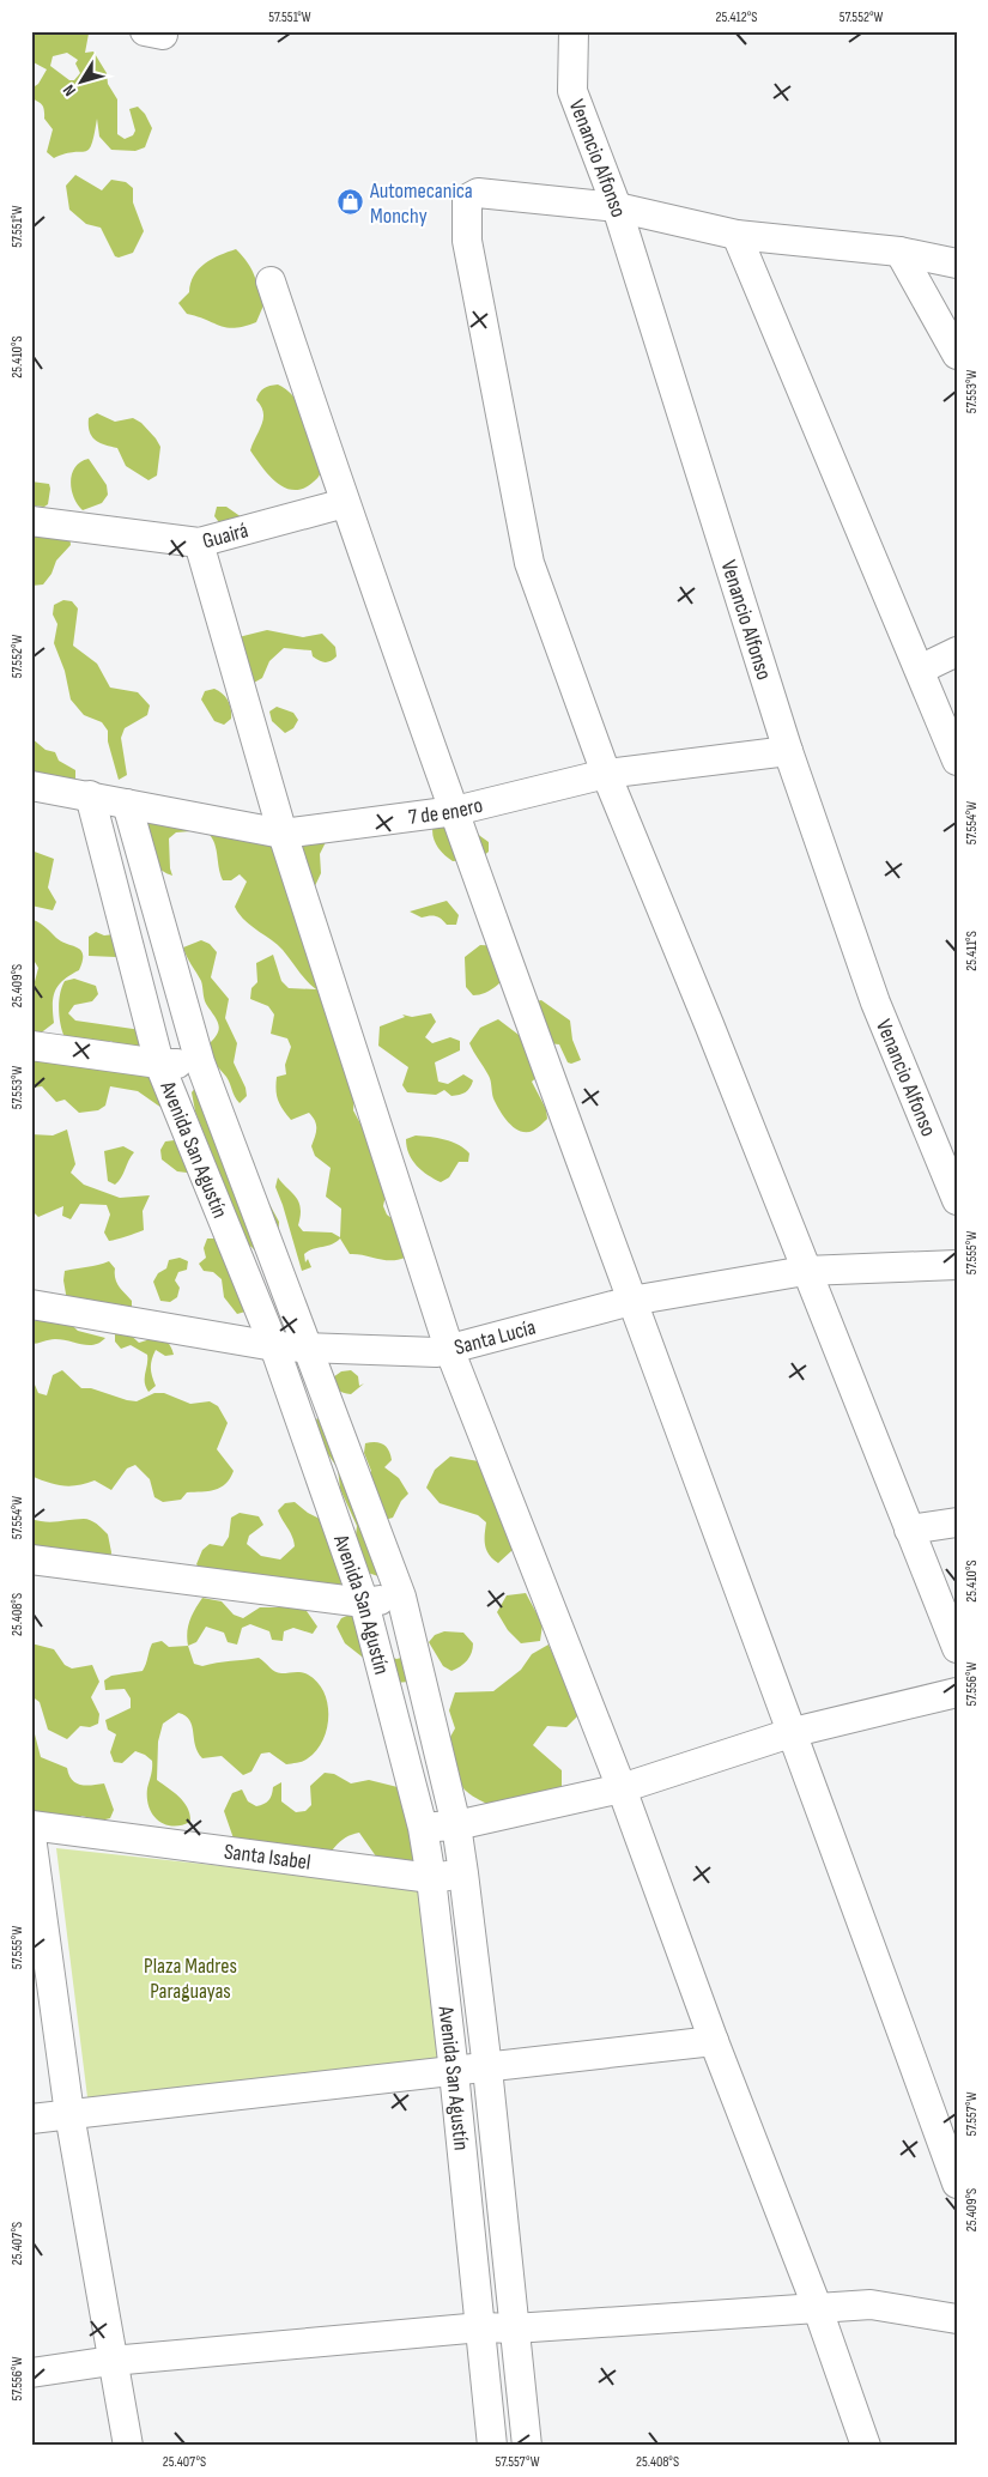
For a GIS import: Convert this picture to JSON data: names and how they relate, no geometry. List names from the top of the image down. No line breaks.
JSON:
{"streets":{"street":["Venancio Alfonso","Guairá","7 de enero","Avenida San Agustín","Santa Lucía","Santa Isabel"]},"crossings":[["Venancio Alfonso","7 de enero"],["7 de enero","Avenida San Agustín"],["Avenida San Agustín","Santa Lucía"],["Avenida San Agustín","Santa Isabel"]],"parks":["Plaza Madres Paraguayas"],"places":{"shop":["Automecanica Monchy"]},"north":"bottom left","coordinates":["57.551°W","25.412°S","57.552°W","25.410°S","57.553°W","57.554°W","25.411°S","25.409°S","57.555°W","25.408°S","57.556°W","57.557°W","25.407°S"]}
